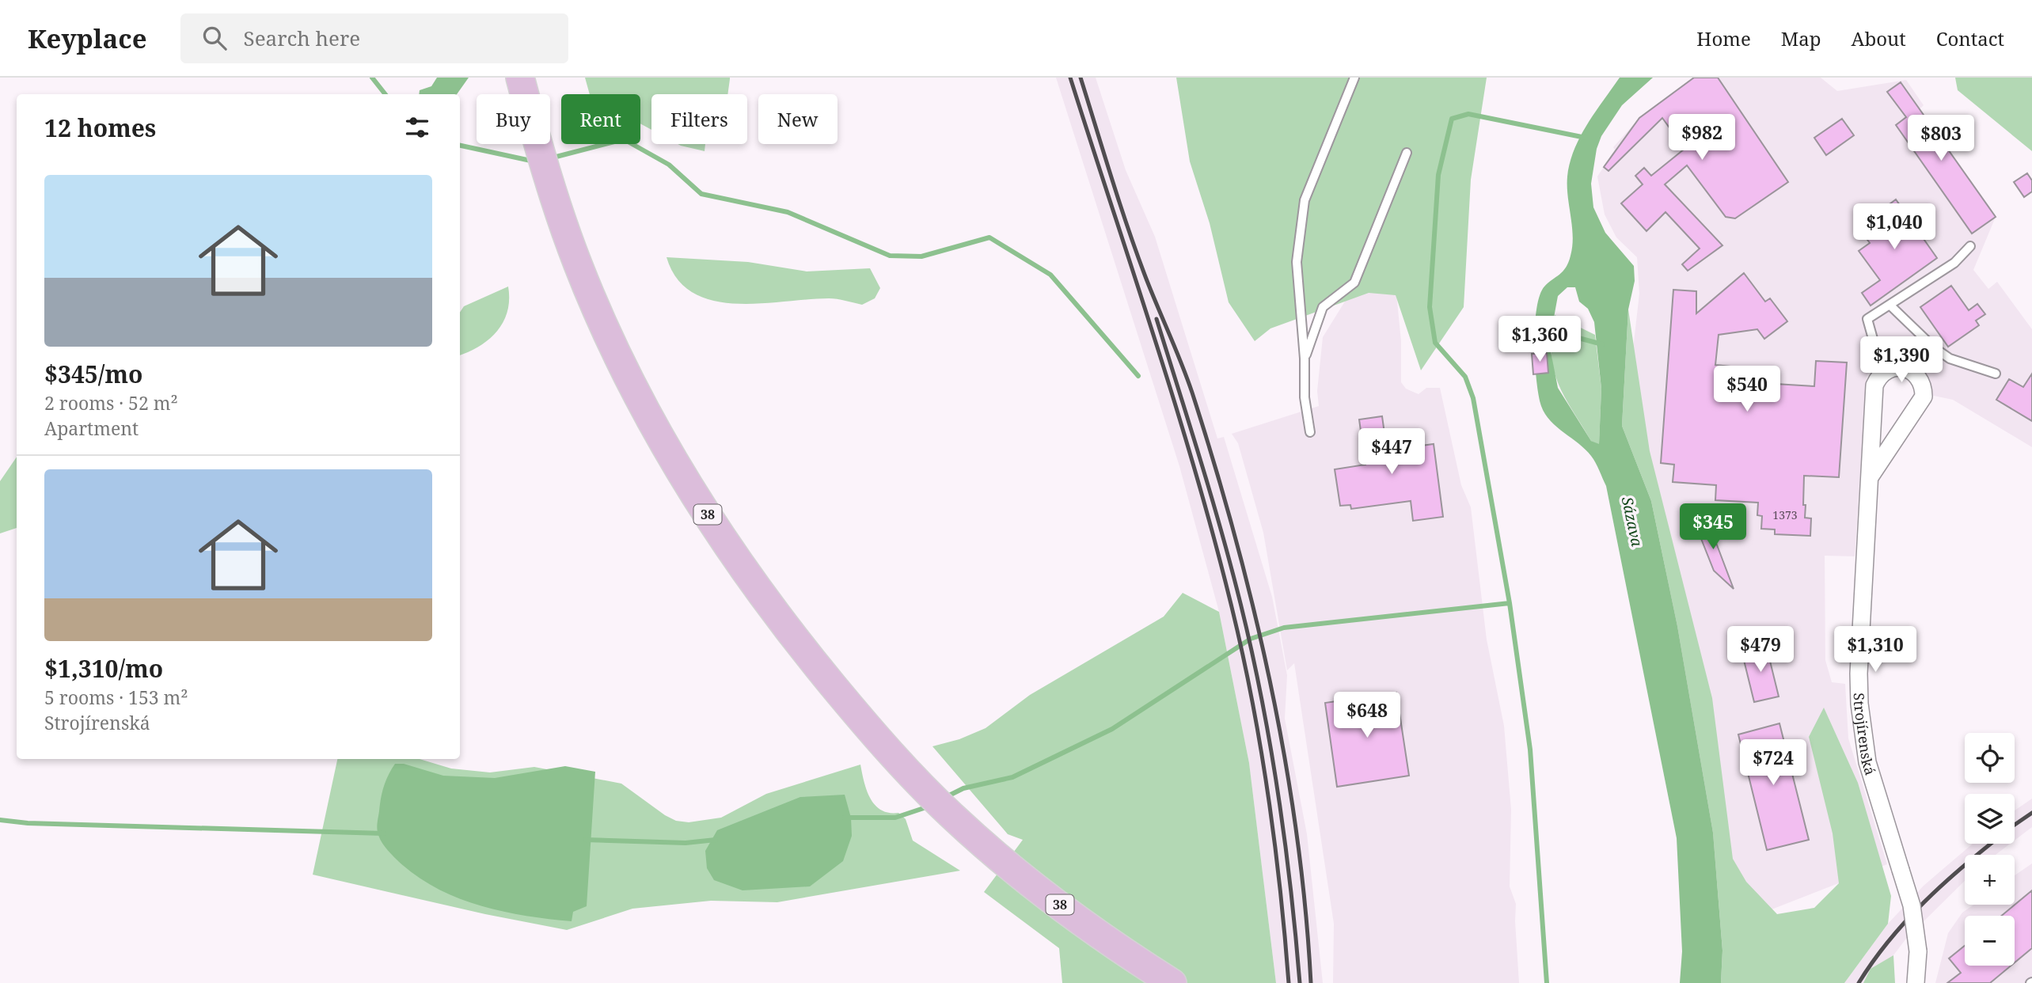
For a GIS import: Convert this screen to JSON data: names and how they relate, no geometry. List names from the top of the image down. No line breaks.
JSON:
{"streets":{"main road":["38"],"street":["Strojírenská"]},"water":["Sázava"],"house_numbers":["1373"],"page":{"header":"Keyplace","search":"Search here","nav":["Home","Map","About","Contact"],"chip":["Buy","Rent","Filters","New"],"heading":"12 homes","price":["$982","$803","$1,040","$1,360","$1,390","$540","$447","$345","$479","$1,310","$648","$724"],"list":[{"name":"$345/mo","note":"2 rooms · 52 m² · Apartment"},{"name":"$1,310/mo","note":"5 rooms · 153 m² · Strojírenská"}],"map_buttons":["+","−"]}}
